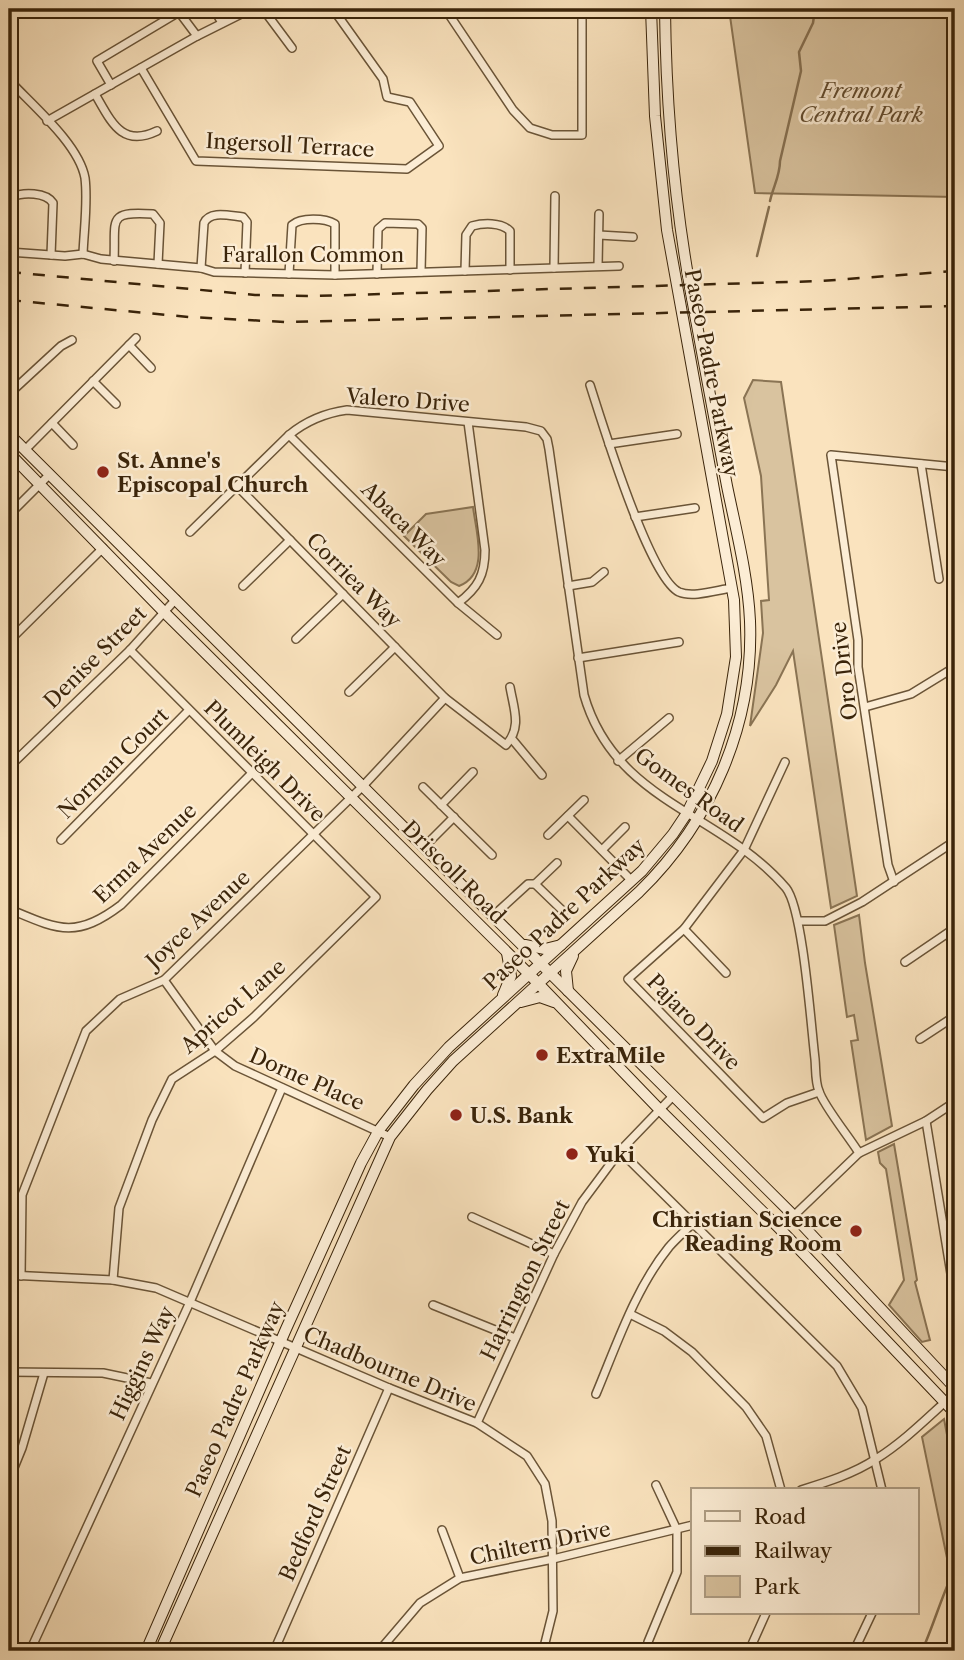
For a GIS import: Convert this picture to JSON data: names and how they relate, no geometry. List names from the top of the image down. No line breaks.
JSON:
{"streets":{"main road":["Paseo Padre Parkway","Driscoll Road"],"street":["Ingersoll Terrace","Farallon Common","Valero Drive","Abaca Way","Corriea Way","Denise Street","Oro Drive","Plumleigh Drive","Norman Court","Gomes Road","Erma Avenue","Joyce Avenue","Apricot Lane","Pajaro Drive","Dorne Place","Harrington Street","Higgins Way","Chadbourne Drive","Bedford Street","Chiltern Drive"]},"crossings":[["Paseo Padre Parkway","Gomes Road"],["Paseo Padre Parkway","Driscoll Road"],["Paseo Padre Parkway","Dorne Place"],["Paseo Padre Parkway","Chadbourne Drive"],["Valero Drive","Abaca Way"],["Valero Drive","Corriea Way"],["Valero Drive","Gomes Road"],["Corriea Way","Joyce Avenue"],["Denise Street","Plumleigh Drive"],["Denise Street","Driscoll Road"],["Plumleigh Drive","Norman Court"],["Plumleigh Drive","Erma Avenue"],["Plumleigh Drive","Joyce Avenue"],["Plumleigh Drive","Apricot Lane"],["Gomes Road","Pajaro Drive"],["Driscoll Road","Joyce Avenue"],["Driscoll Road","Harrington Street"],["Joyce Avenue","Dorne Place"],["Joyce Avenue","Chadbourne Drive"],["Apricot Lane","Dorne Place"],["Apricot Lane","Chadbourne Drive"],["Dorne Place","Higgins Way"],["Harrington Street","Chadbourne Drive"],["Higgins Way","Chadbourne Drive"],["Chadbourne Drive","Bedford Street"],["Chadbourne Drive","Chiltern Drive"]],"parks":["Fremont Central Park"],"places":["St. Anne's Episcopal Church","ExtraMile","U.S. Bank","Yuki","Christian Science Reading Room"],"legend":["Road","Railway","Park"]}
